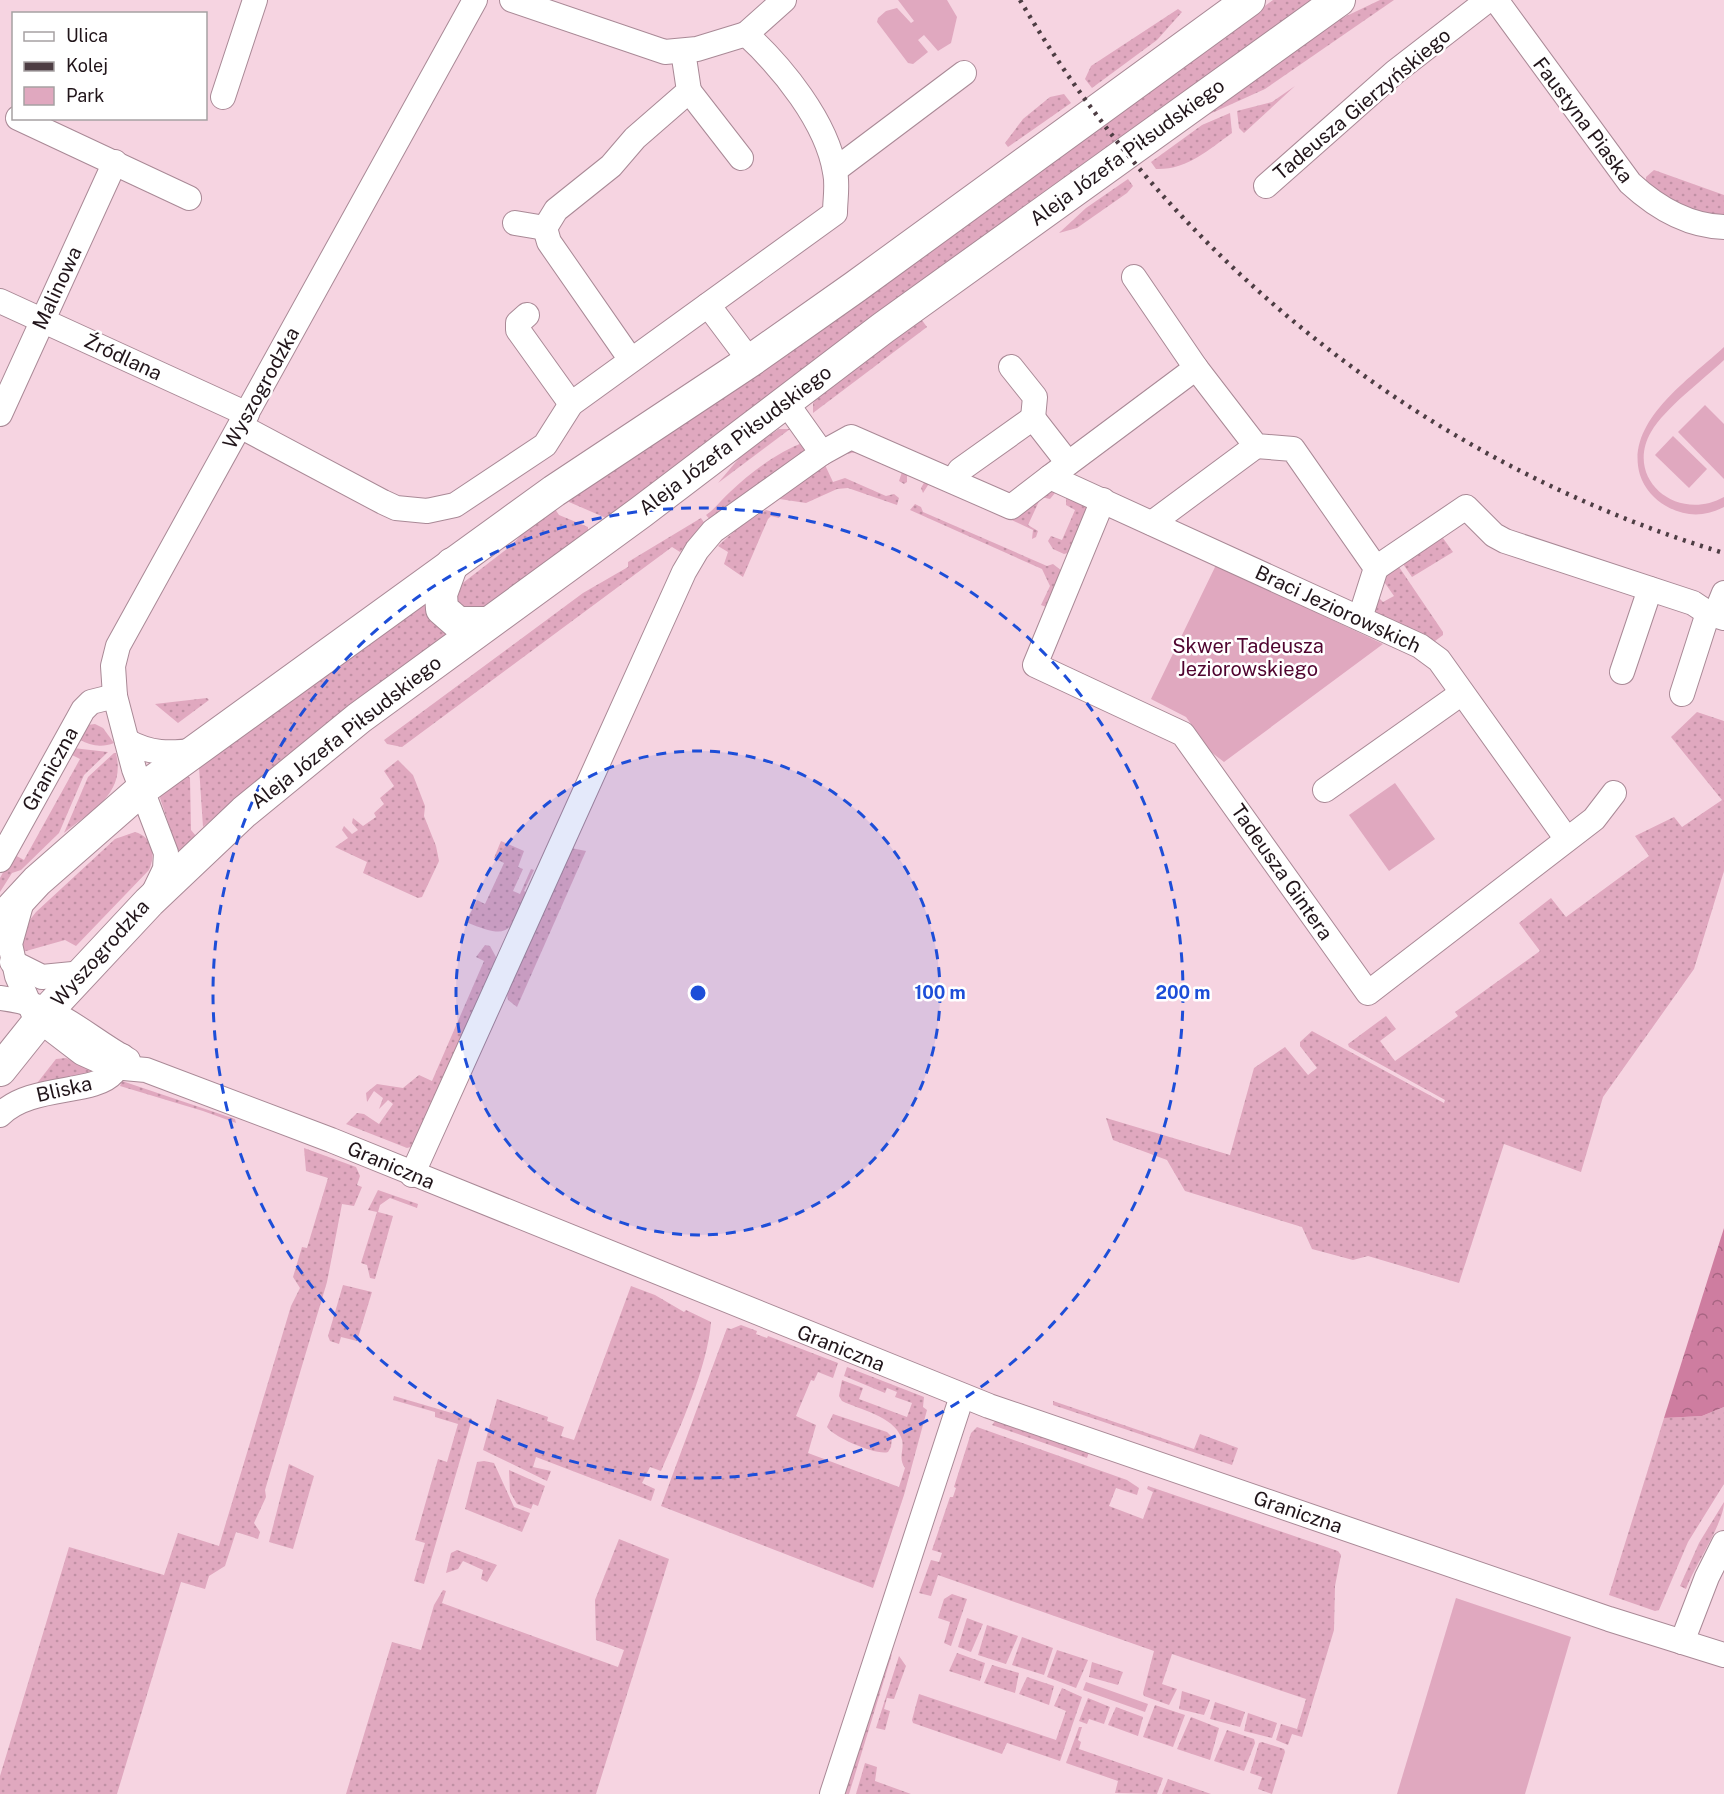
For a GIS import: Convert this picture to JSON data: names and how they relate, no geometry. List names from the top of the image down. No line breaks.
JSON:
{"streets":{"main road":["Aleja Józefa Piłsudskiego","Wyszogrodzka"],"street":["Tadeusza Gierzyńskiego","Faustyna Piaska","Malinowa","Źródlana","Braci Jeziorowskich","Graniczna","Tadeusza Gintera","Bliska"]},"crossings":[["Aleja Józefa Piłsudskiego","Wyszogrodzka"],["Malinowa","Źródlana"],["Źródlana","Wyszogrodzka"],["Wyszogrodzka","Graniczna"],["Braci Jeziorowskich","Tadeusza Gintera"],["Graniczna","Bliska"]],"parks":["Skwer Tadeusza Jeziorowskiego"],"legend":["Ulica","Kolej","Park"],"rings":["100 m","200 m"]}
